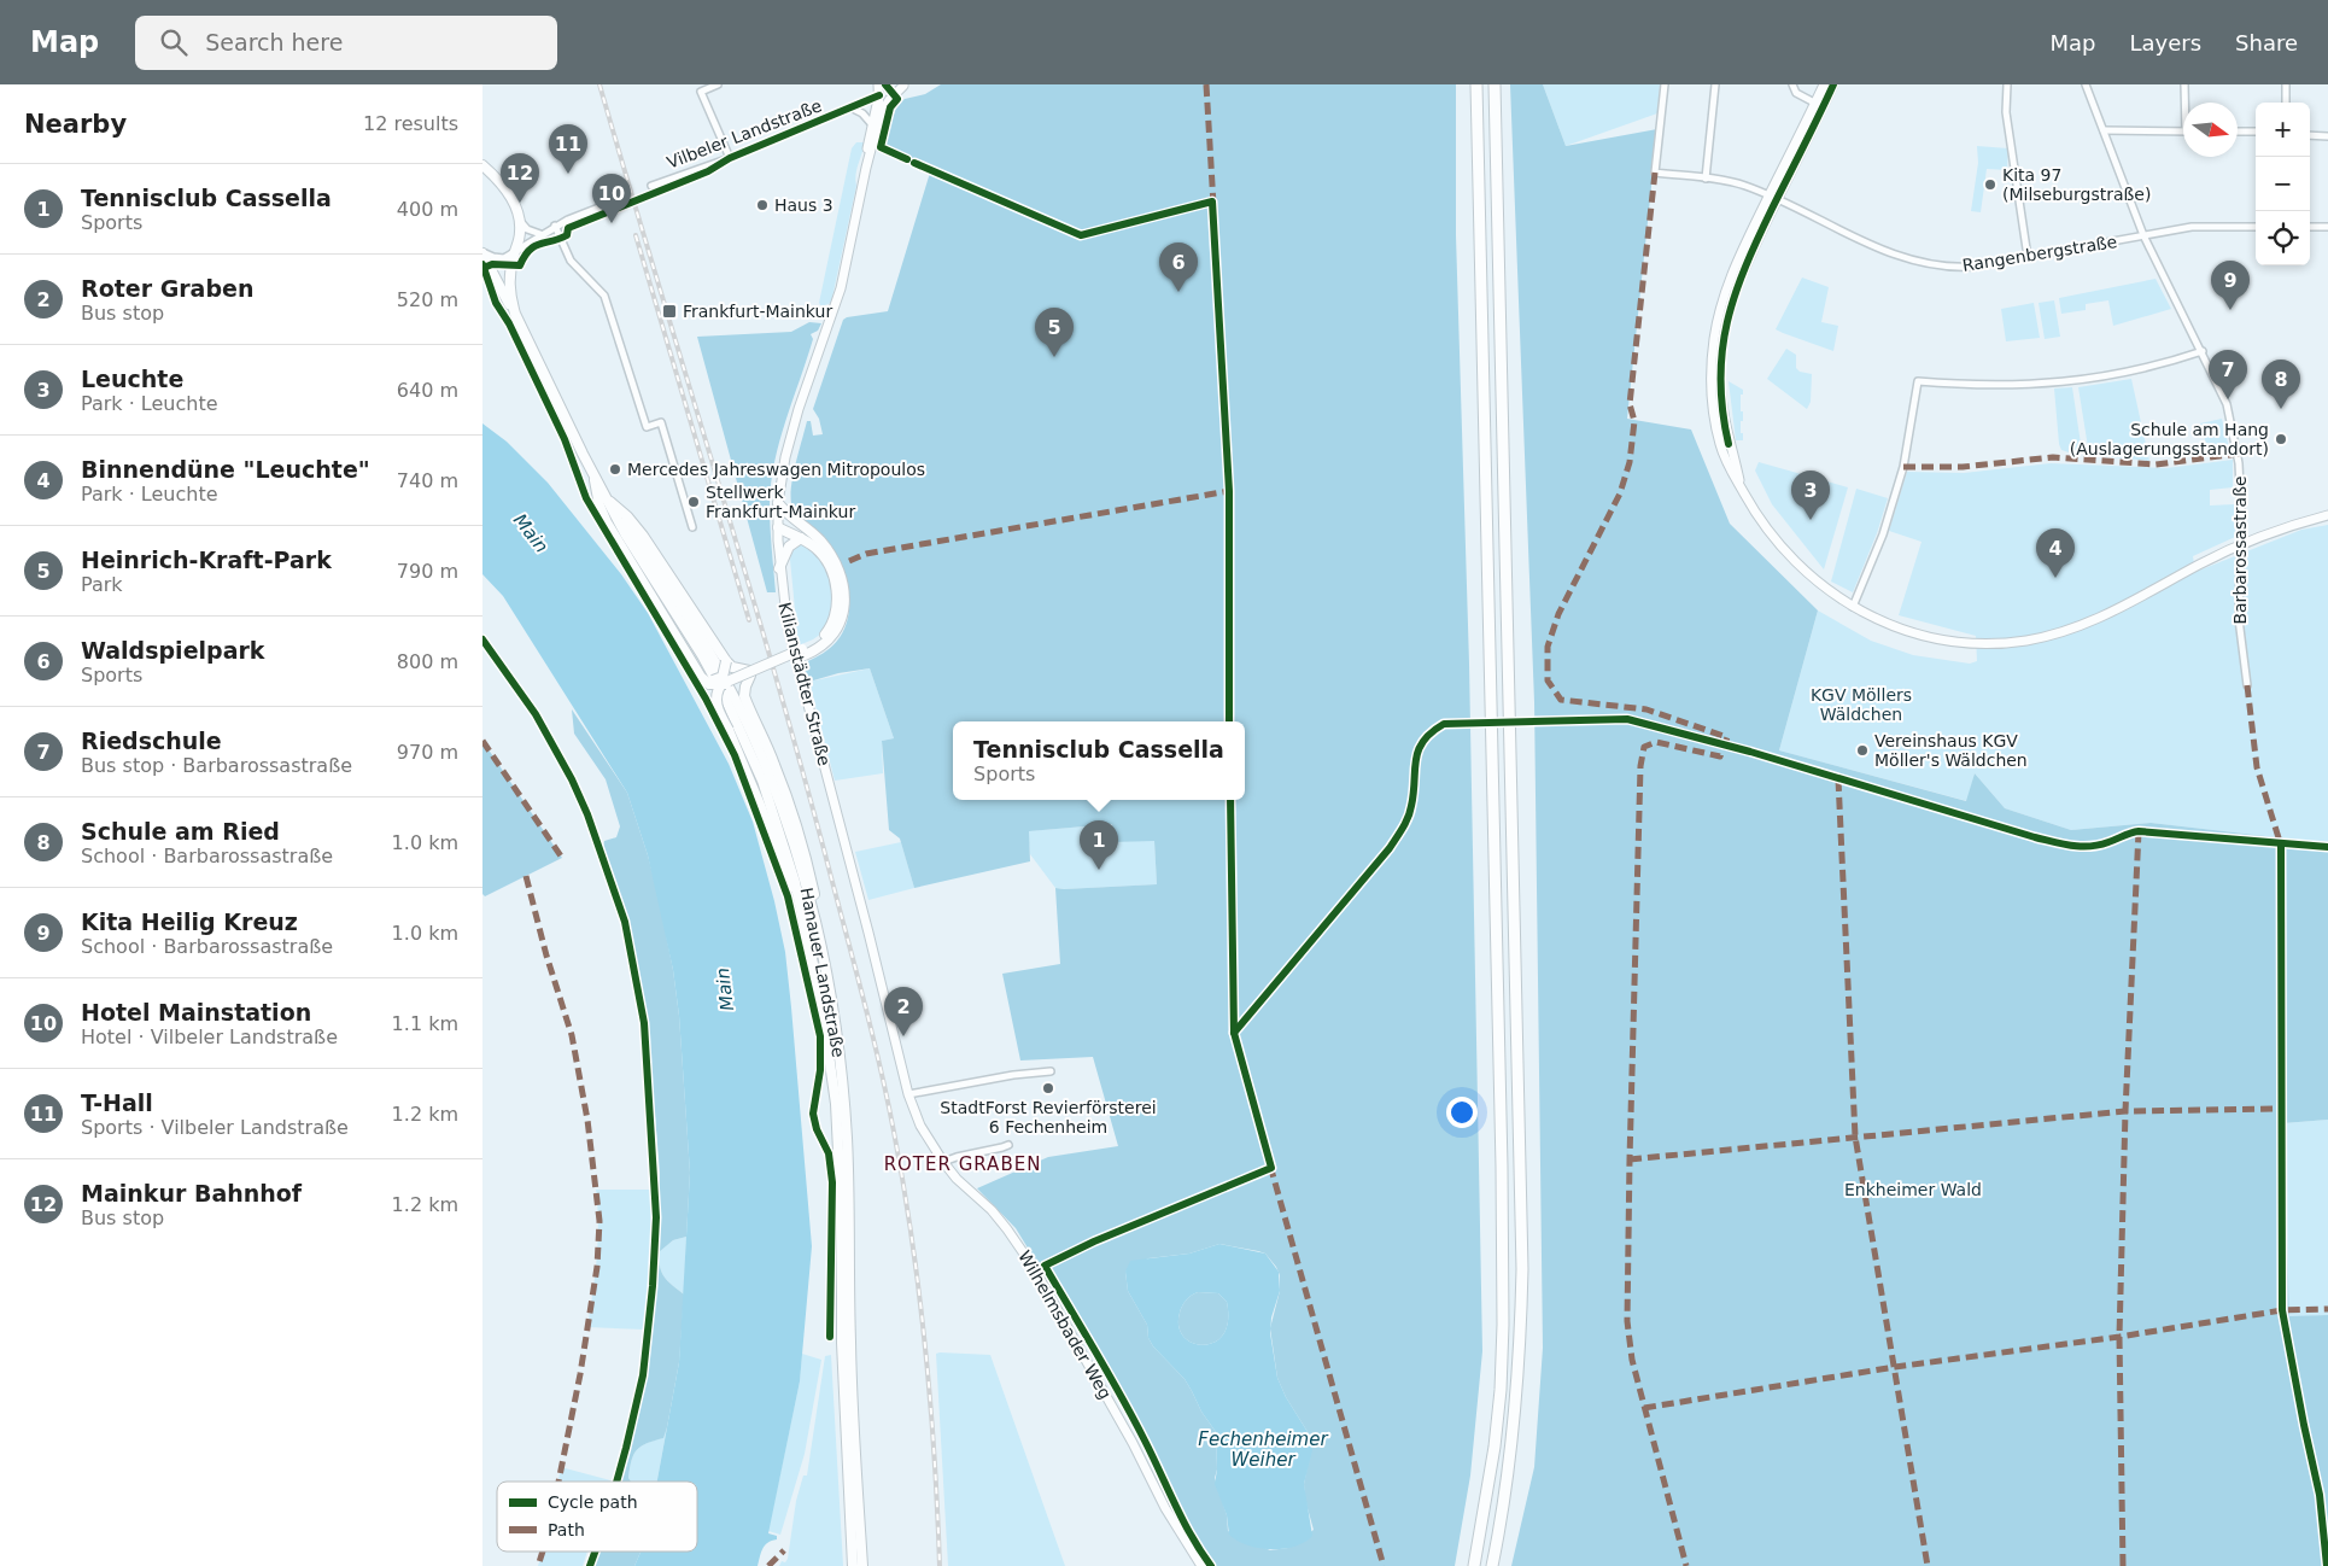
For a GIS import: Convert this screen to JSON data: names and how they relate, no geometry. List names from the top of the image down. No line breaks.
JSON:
{"streets":{"main road":["Hanauer Landstraße"],"street":["Vilbeler Landstraße","Rangenbergstraße","Barbarossastraße","Kilianstädter Straße","Wilhelmsbader Weg"]},"crossings":[["Vilbeler Landstraße","Kilianstädter Straße"],["Rangenbergstraße","Barbarossastraße"],["Kilianstädter Straße","Wilhelmsbader Weg"]],"districts":["ROTER GRABEN"],"water":["Main","Fechenheimer Weiher"],"parks":["KGV Möllers Wäldchen","Enkheimer Wald"],"places":{"other":["Kita 97 (Milseburgstraße)","Haus 3","Schule am Hang (Auslagerungsstandort)","Mercedes Jahreswagen Mitropoulos","Stellwerk Frankfurt-Mainkur","Vereinshaus KGV Möller's Wäldchen","StadtForst Revierförsterei 6 Fechenheim"],"transit":["Frankfurt-Mainkur"]},"legend":["Cycle path","Path"],"north":"right","page":{"header":"Map","search":"Search here","nav":["Map","Layers","Share"],"heading":["Nearby","12 results"],"map_buttons":["+","−"],"pins":["11","12","10","6","9","5","7","8","3","4","1","2"],"list":[{"mark":"1","name":"Tennisclub Cassella","note":"Sports","value":"400 m"},{"mark":"2","name":"Roter Graben","note":"Bus stop","value":"520 m"},{"mark":"3","name":"Leuchte","note":"Park · Leuchte","value":"640 m"},{"mark":"4","name":"Binnendüne \"Leuchte\"","note":"Park · Leuchte","value":"740 m"},{"mark":"5","name":"Heinrich-Kraft-Park","note":"Park","value":"790 m"},{"mark":"6","name":"Waldspielpark","note":"Sports","value":"800 m"},{"mark":"7","name":"Riedschule","note":"Bus stop · Barbarossastraße","value":"970 m"},{"mark":"8","name":"Schule am Ried","note":"School · Barbarossastraße","value":"1.0 km"},{"mark":"9","name":"Kita Heilig Kreuz","note":"School · Barbarossastraße","value":"1.0 km"},{"mark":"10","name":"Hotel Mainstation","note":"Hotel · Vilbeler Landstraße","value":"1.1 km"},{"mark":"11","name":"T-Hall","note":"Sports · Vilbeler Landstraße","value":"1.2 km"},{"mark":"12","name":"Mainkur Bahnhof","note":"Bus stop","value":"1.2 km"}],"popup":["Tennisclub Cassella","Sports"]}}
